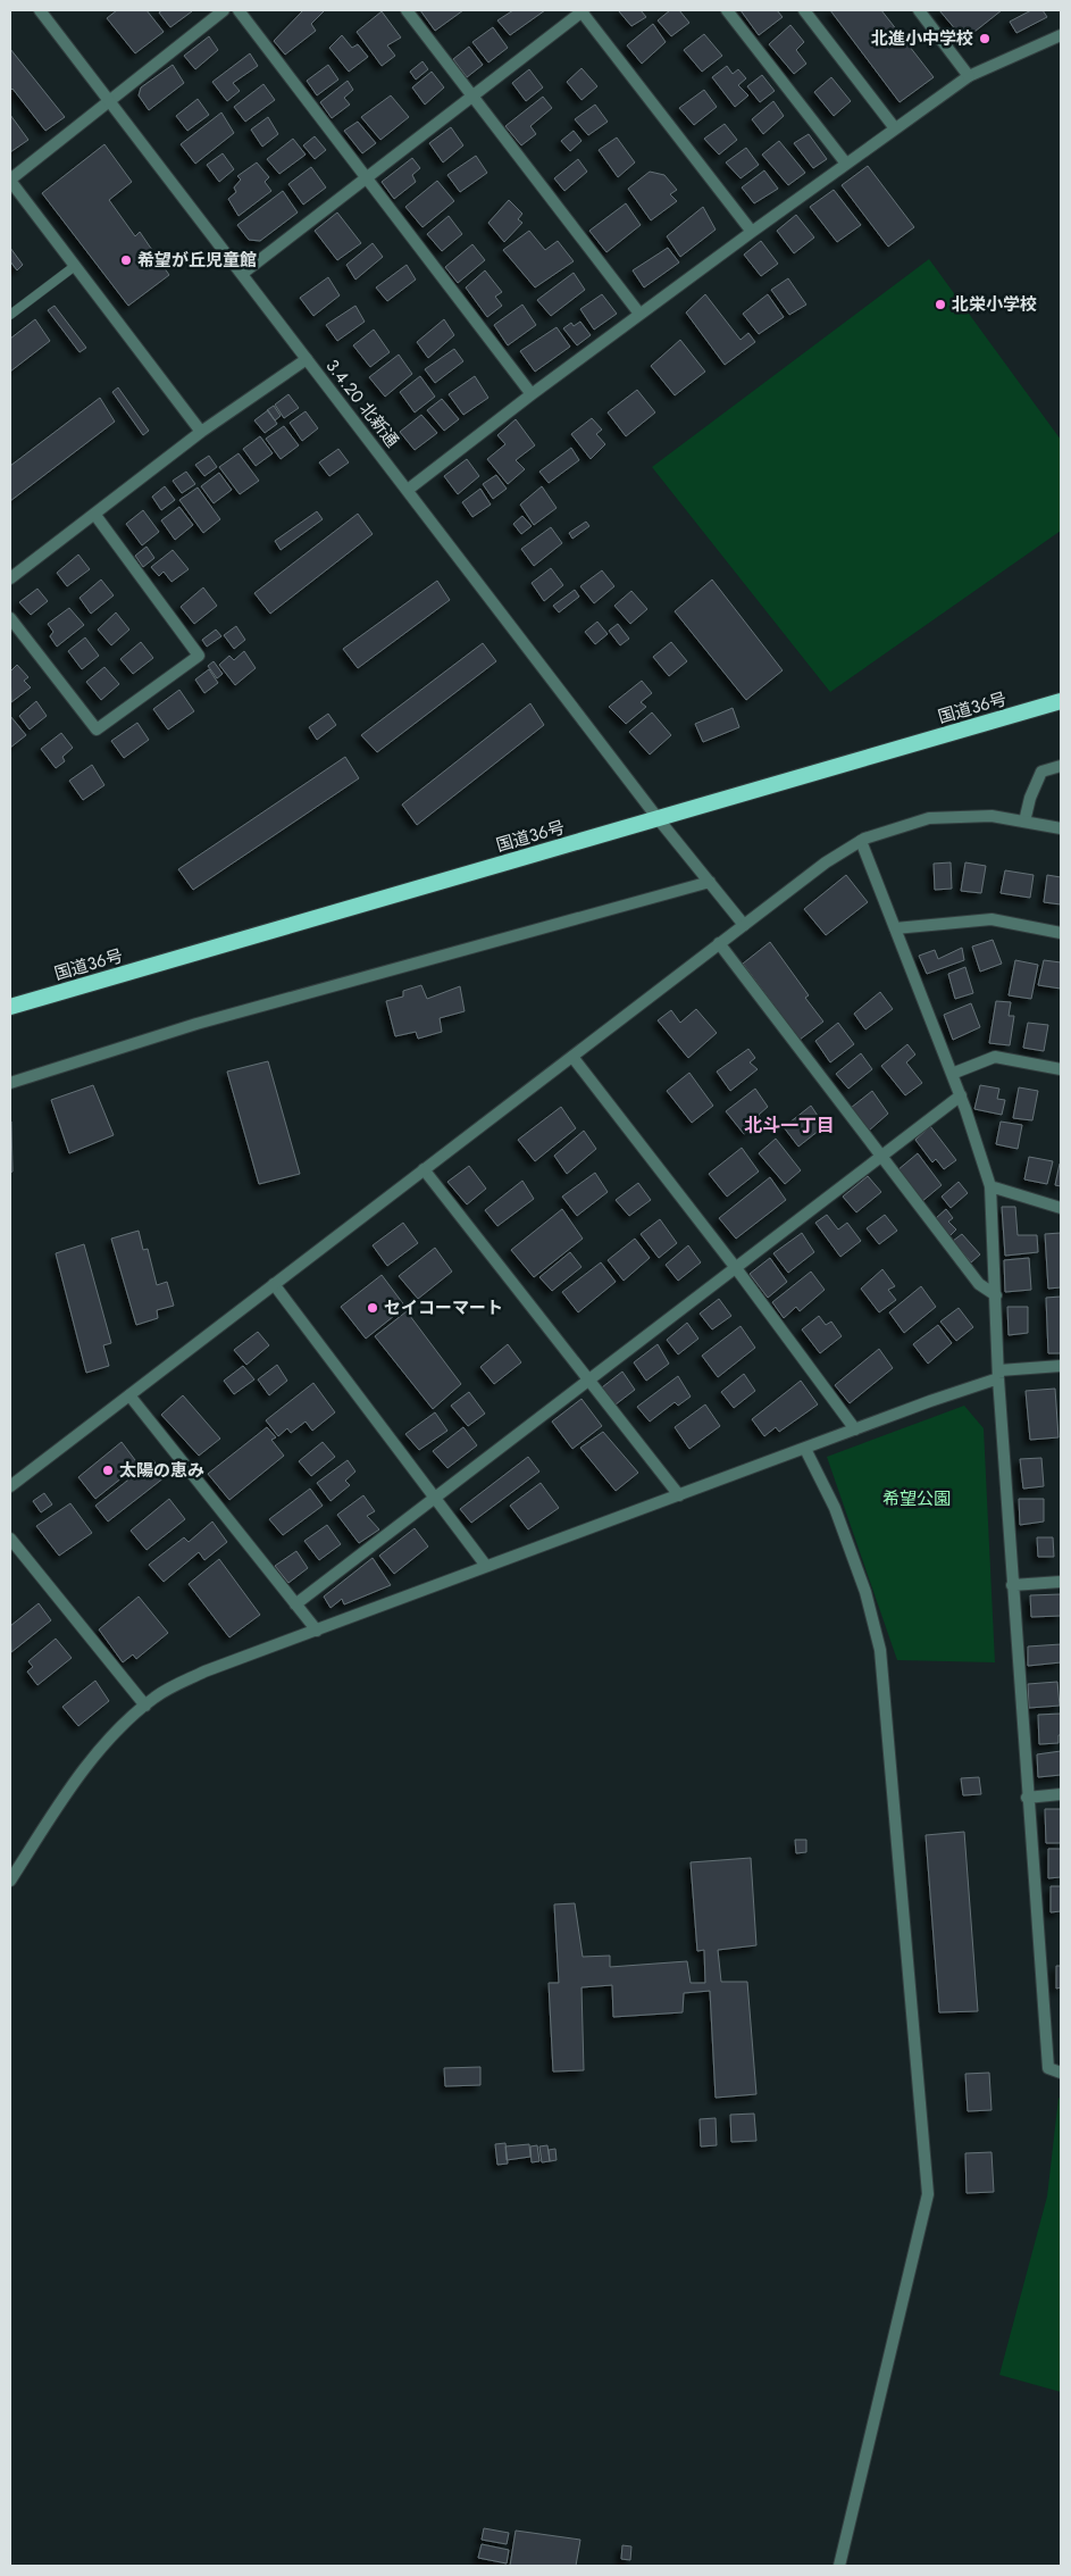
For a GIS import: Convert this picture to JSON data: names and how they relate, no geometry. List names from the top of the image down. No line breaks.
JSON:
{"streets":{"highway":["国道36号"],"street":["3.4.20 北新通"]},"crossings":[["3.4.20 北新通","国道36号"]],"districts":["北斗一丁目"],"parks":["希望公園"],"places":["北進小中学校","希望が丘児童館","北栄小学校","セイコーマート","太陽の恵み"]}
